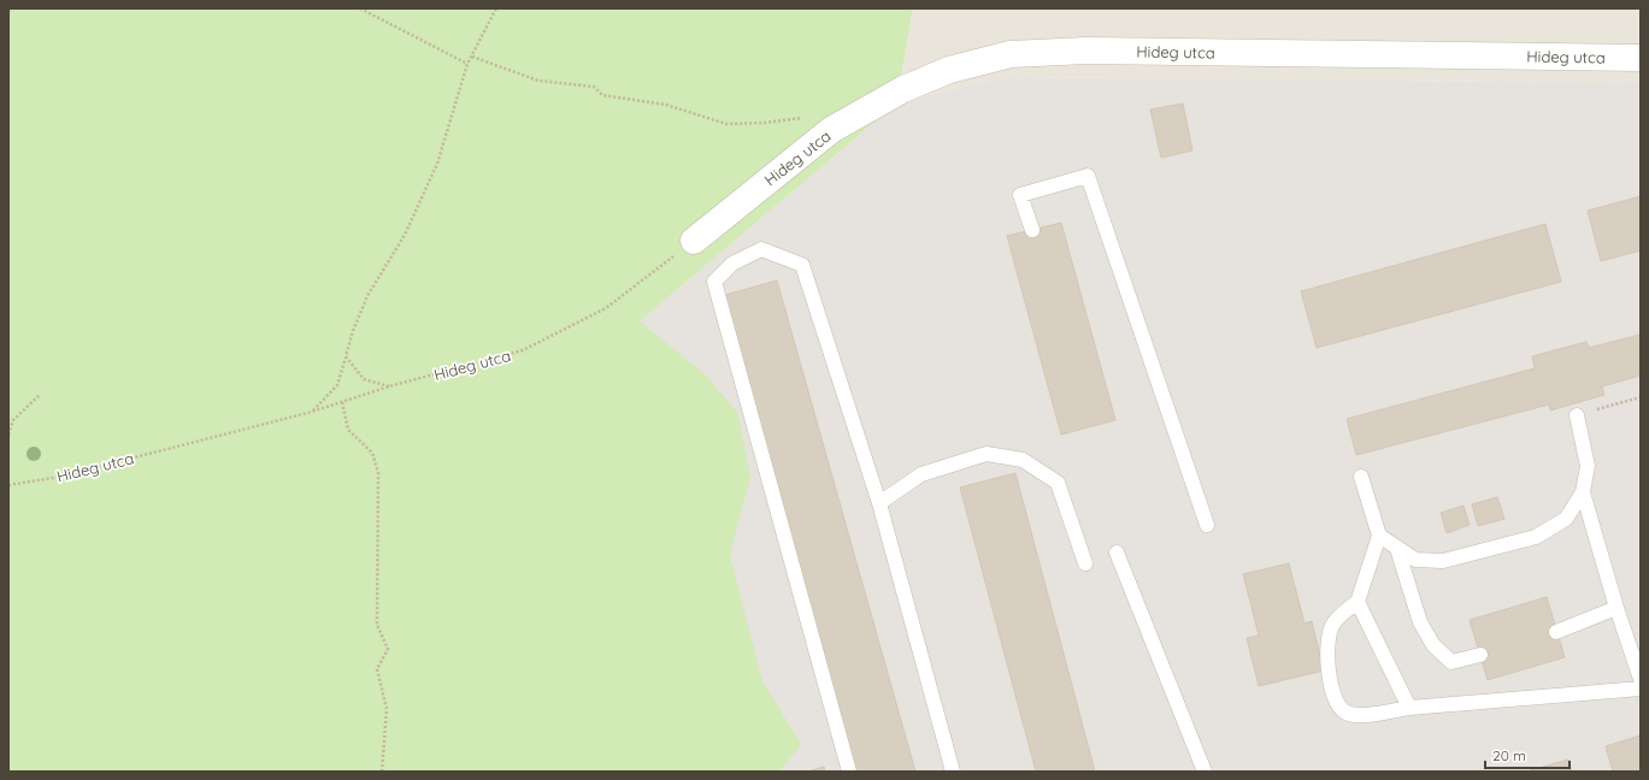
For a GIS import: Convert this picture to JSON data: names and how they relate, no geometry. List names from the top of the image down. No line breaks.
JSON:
{"streets":{"street":["Hideg utca"]},"scale_bar":"20 m"}
